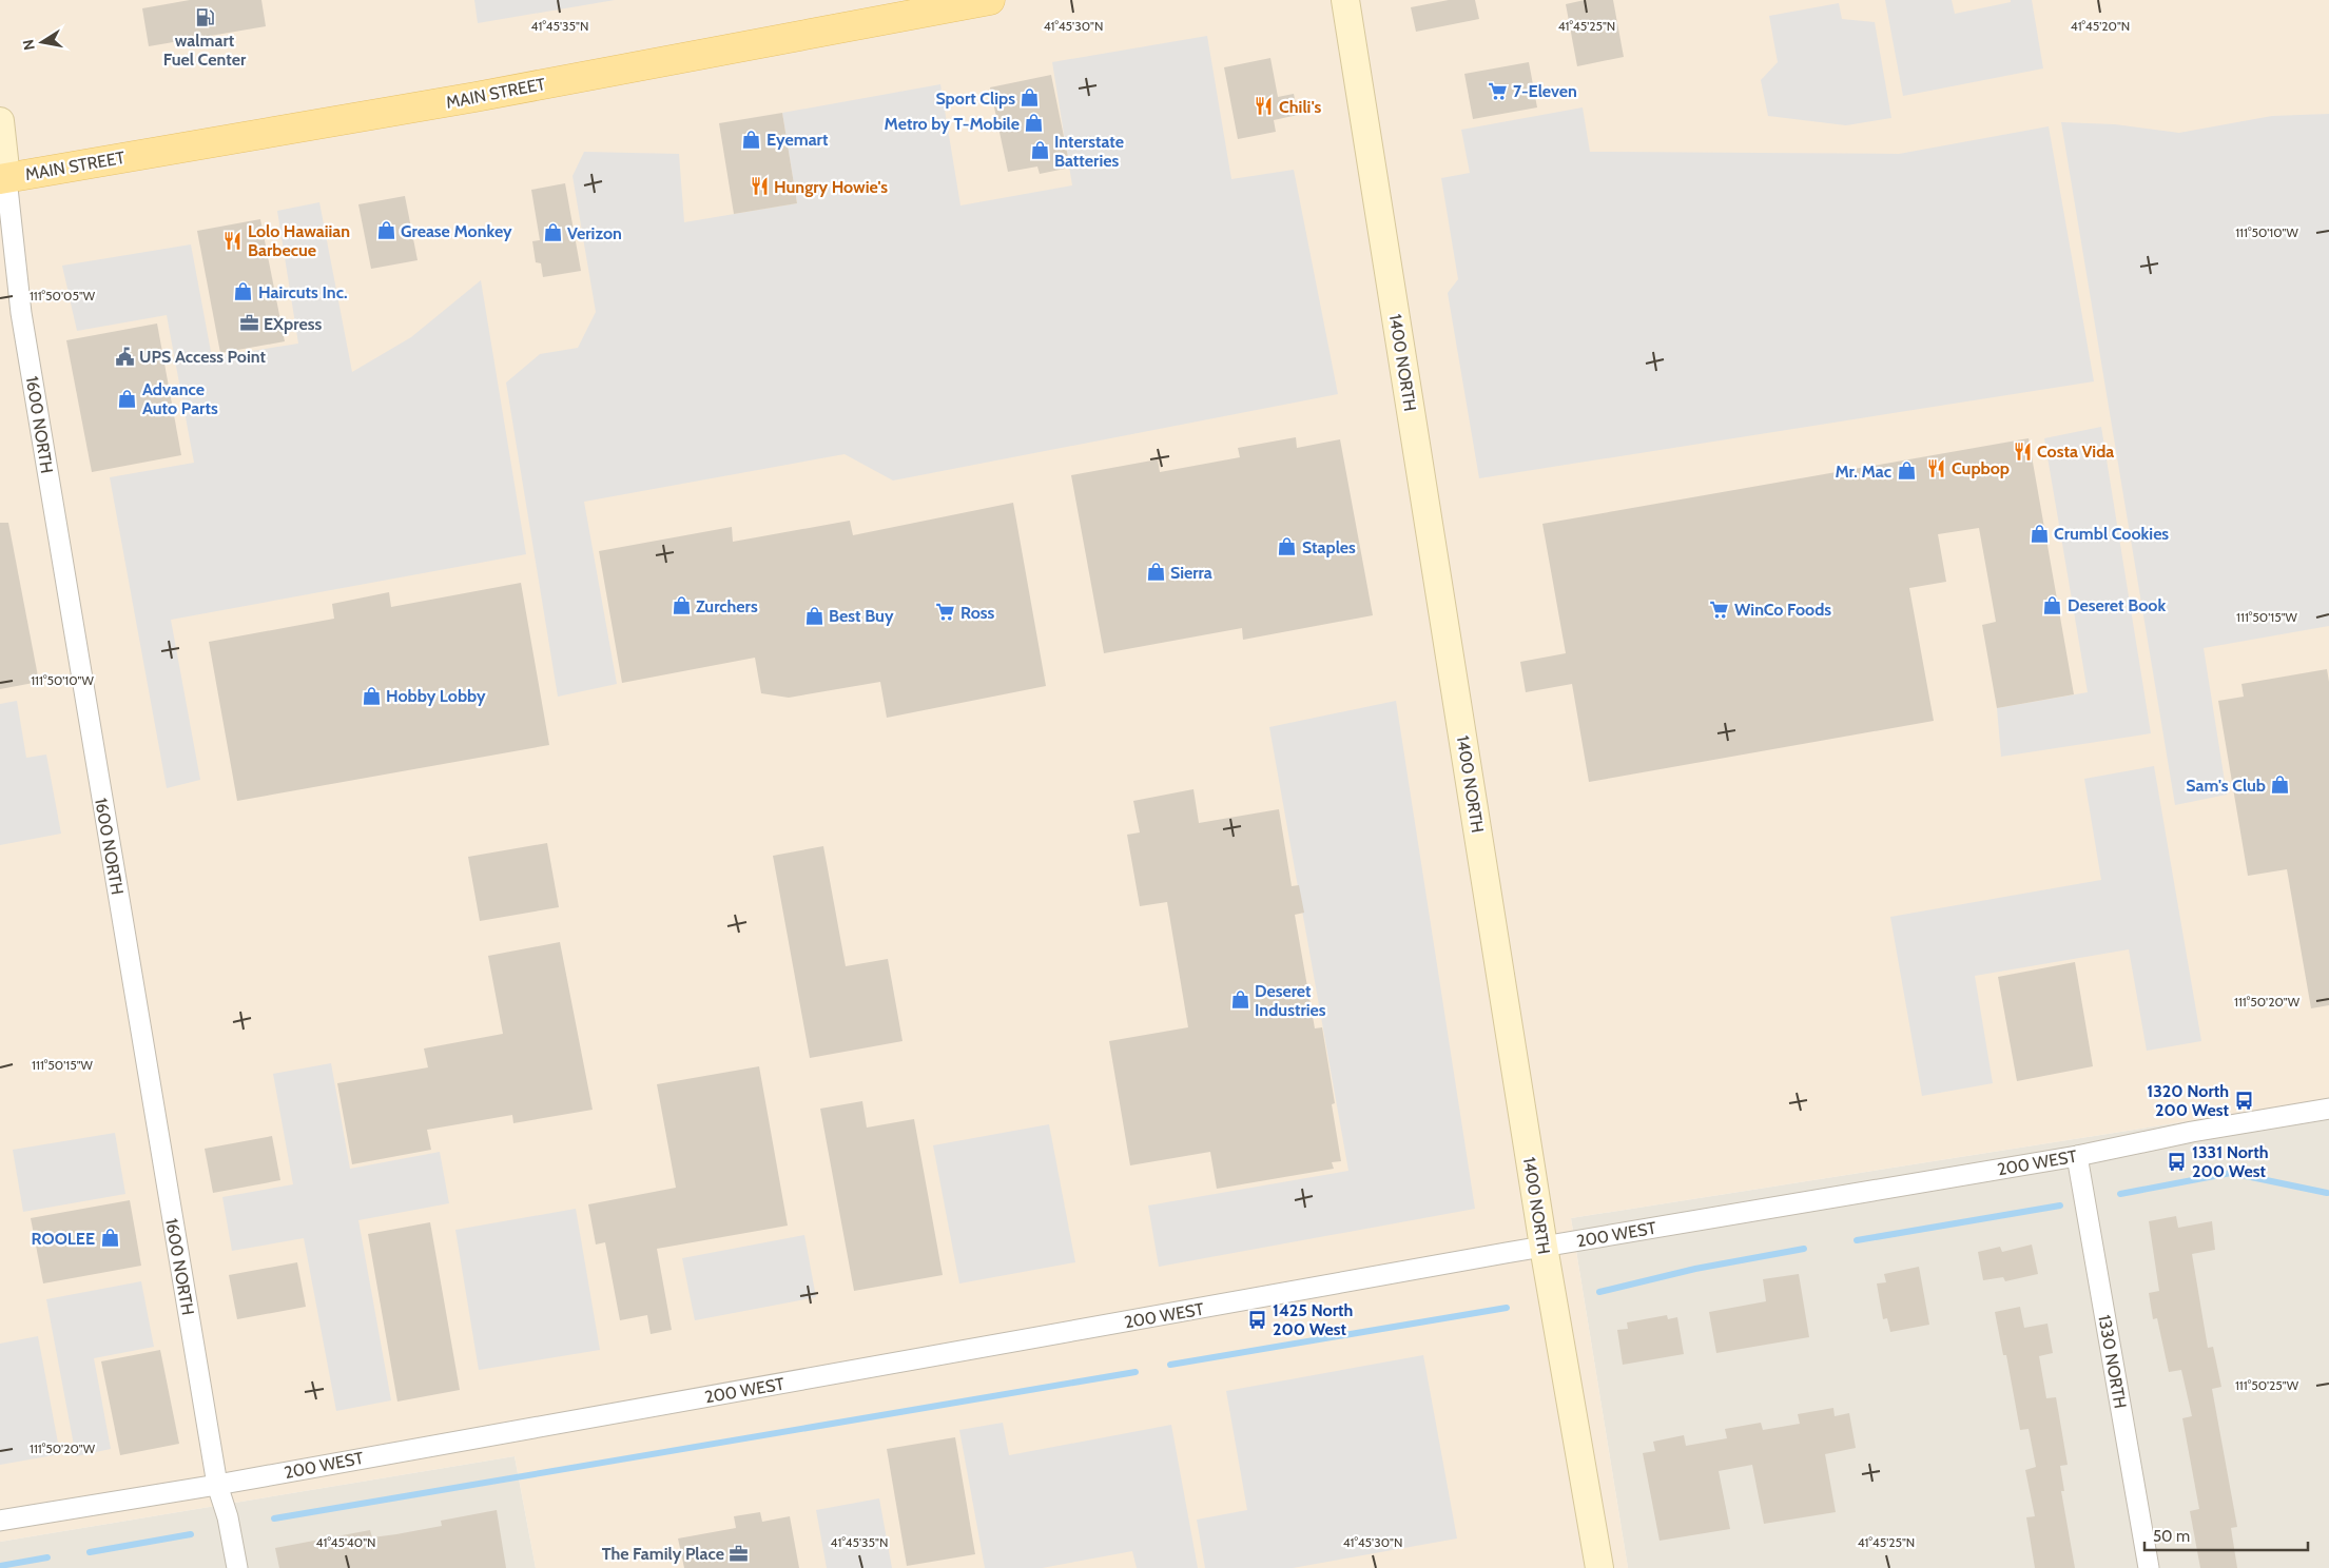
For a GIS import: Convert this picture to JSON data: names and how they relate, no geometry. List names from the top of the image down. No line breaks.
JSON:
{"streets":{"main road":["MAIN STREET","1400 NORTH","1600 NORTH"],"street":["200 WEST","1330 NORTH"]},"crossings":[["MAIN STREET","1600 NORTH"],["1400 NORTH","200 WEST"],["1600 NORTH","200 WEST"],["200 WEST","1330 NORTH"]],"places":{"fuel station":["walmart Fuel Center"],"supermarket":["7-Eleven","WinCo Foods","Ross"],"shop":["Sport Clips","Metro by T-Mobile","Eyemart","Interstate Batteries","Grease Monkey","Verizon","Haircuts Inc.","Advance Auto Parts","Mr. Mac","Crumbl Cookies","Staples","Sierra","Deseret Book","Zurchers","Best Buy","Hobby Lobby","Sam's Club","Deseret Industries","ROOLEE"],"restaurant":["Chili's","Hungry Howie's","Lolo Hawaiian Barbecue","Costa Vida","Cupbop"],"office":["EXpress","The Family Place"],"public building":["UPS Access Point"],"bus stop":["1320 North 200 West","1331 North 200 West","1425 North 200 West"]},"scale_bar":"50 m","north":"left","coordinates":["41°45'20\"N","41°45'35\"N","41°45'30\"N","41°45'25\"N","111°50'10\"W","111°50'05\"W","111°50'15\"W","111°50'20\"W","111°50'25\"W","41°45'40\"N"]}
